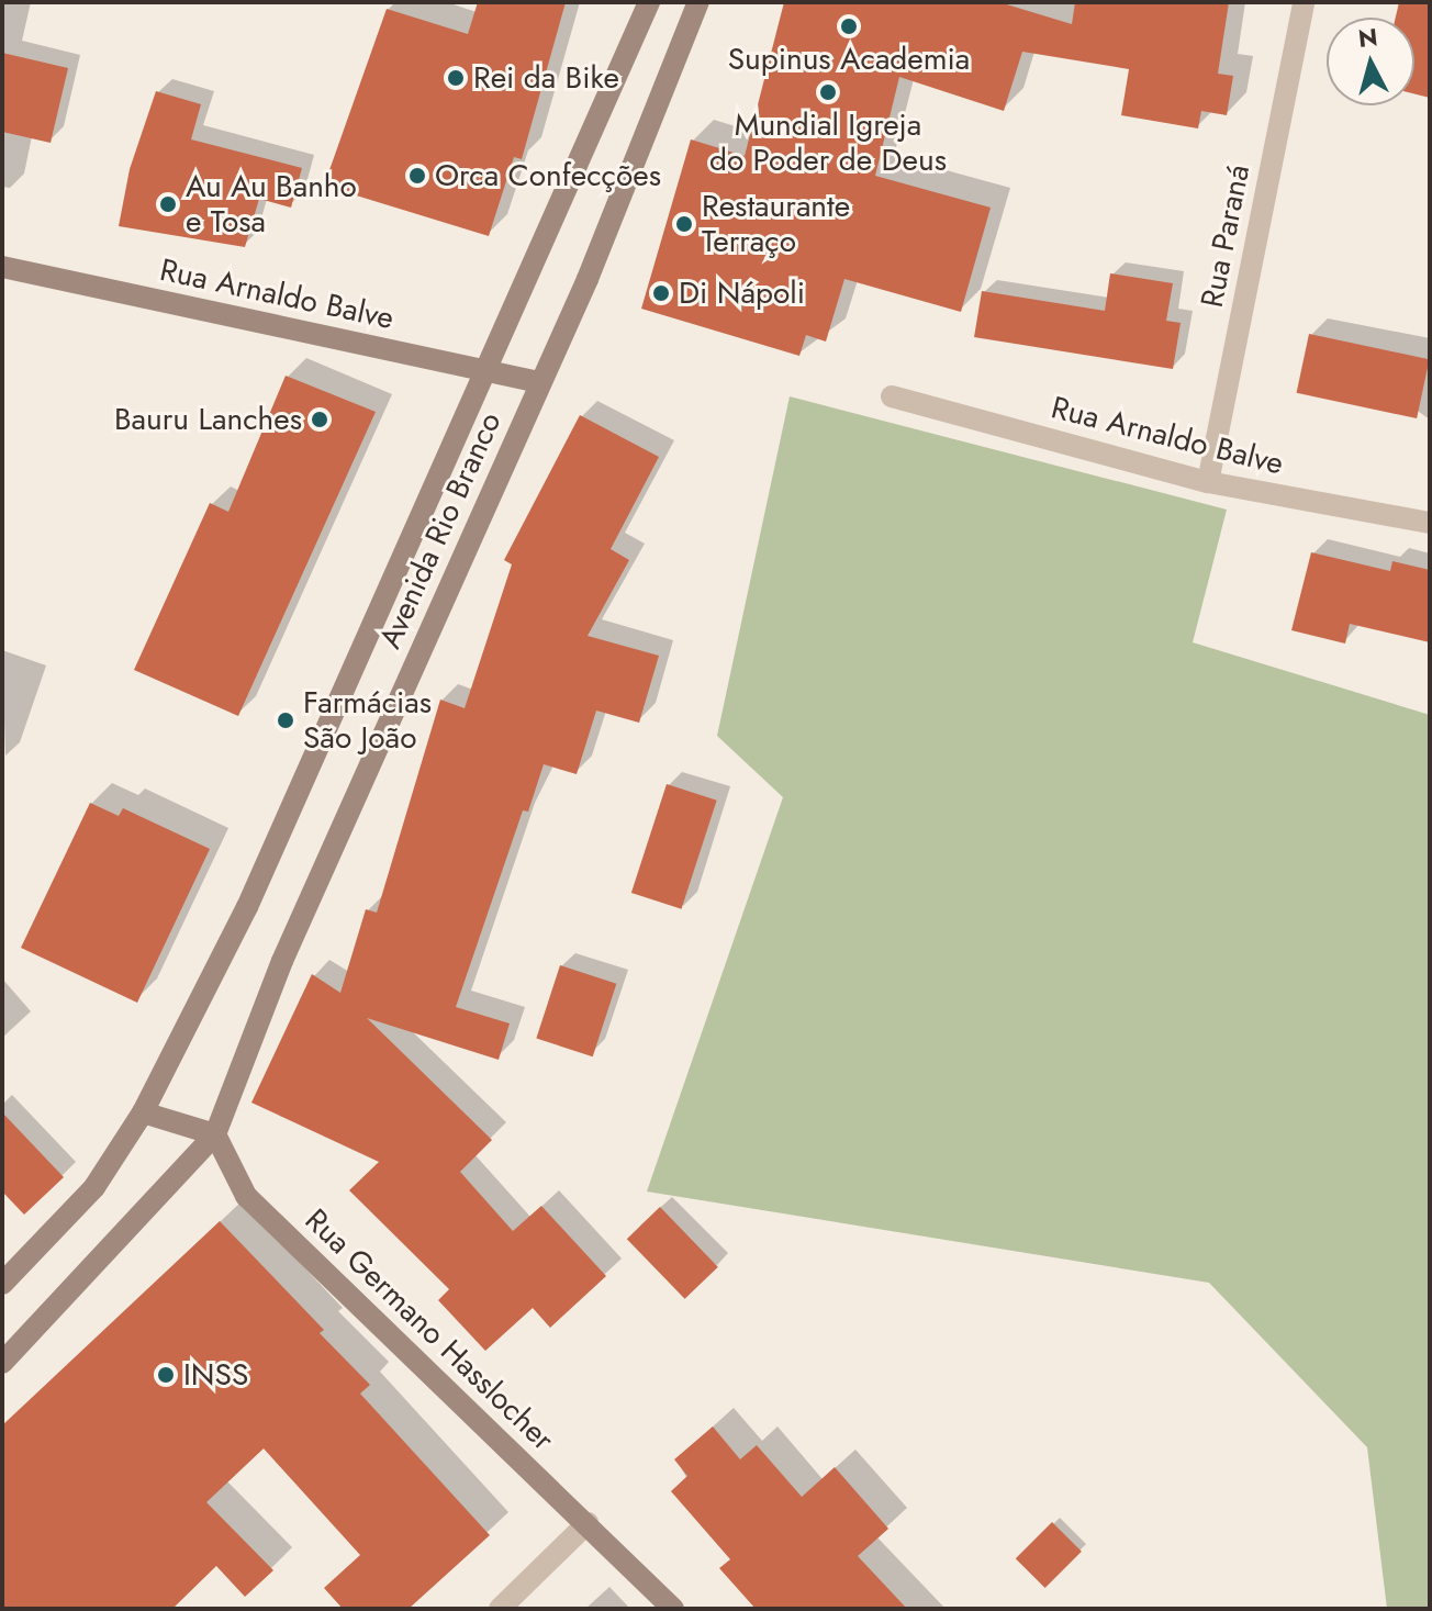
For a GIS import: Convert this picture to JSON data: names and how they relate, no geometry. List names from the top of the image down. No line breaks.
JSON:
{"streets":{"main road":["Rua Arnaldo Balve","Avenida Rio Branco","Rua Germano Hasslocher"],"street":["Rua Paraná"]},"crossings":[["Rua Paraná","Rua Arnaldo Balve"],["Rua Arnaldo Balve","Avenida Rio Branco"],["Avenida Rio Branco","Rua Germano Hasslocher"]],"places":["Supinus Academia","Rei da Bike","Mundial Igreja do Poder de Deus","Orca Confecções","Au Au Banho e Tosa","Restaurante Terraço","Di Nápoli","Bauru Lanches","Farmácias São João","INSS"],"north":"top"}
